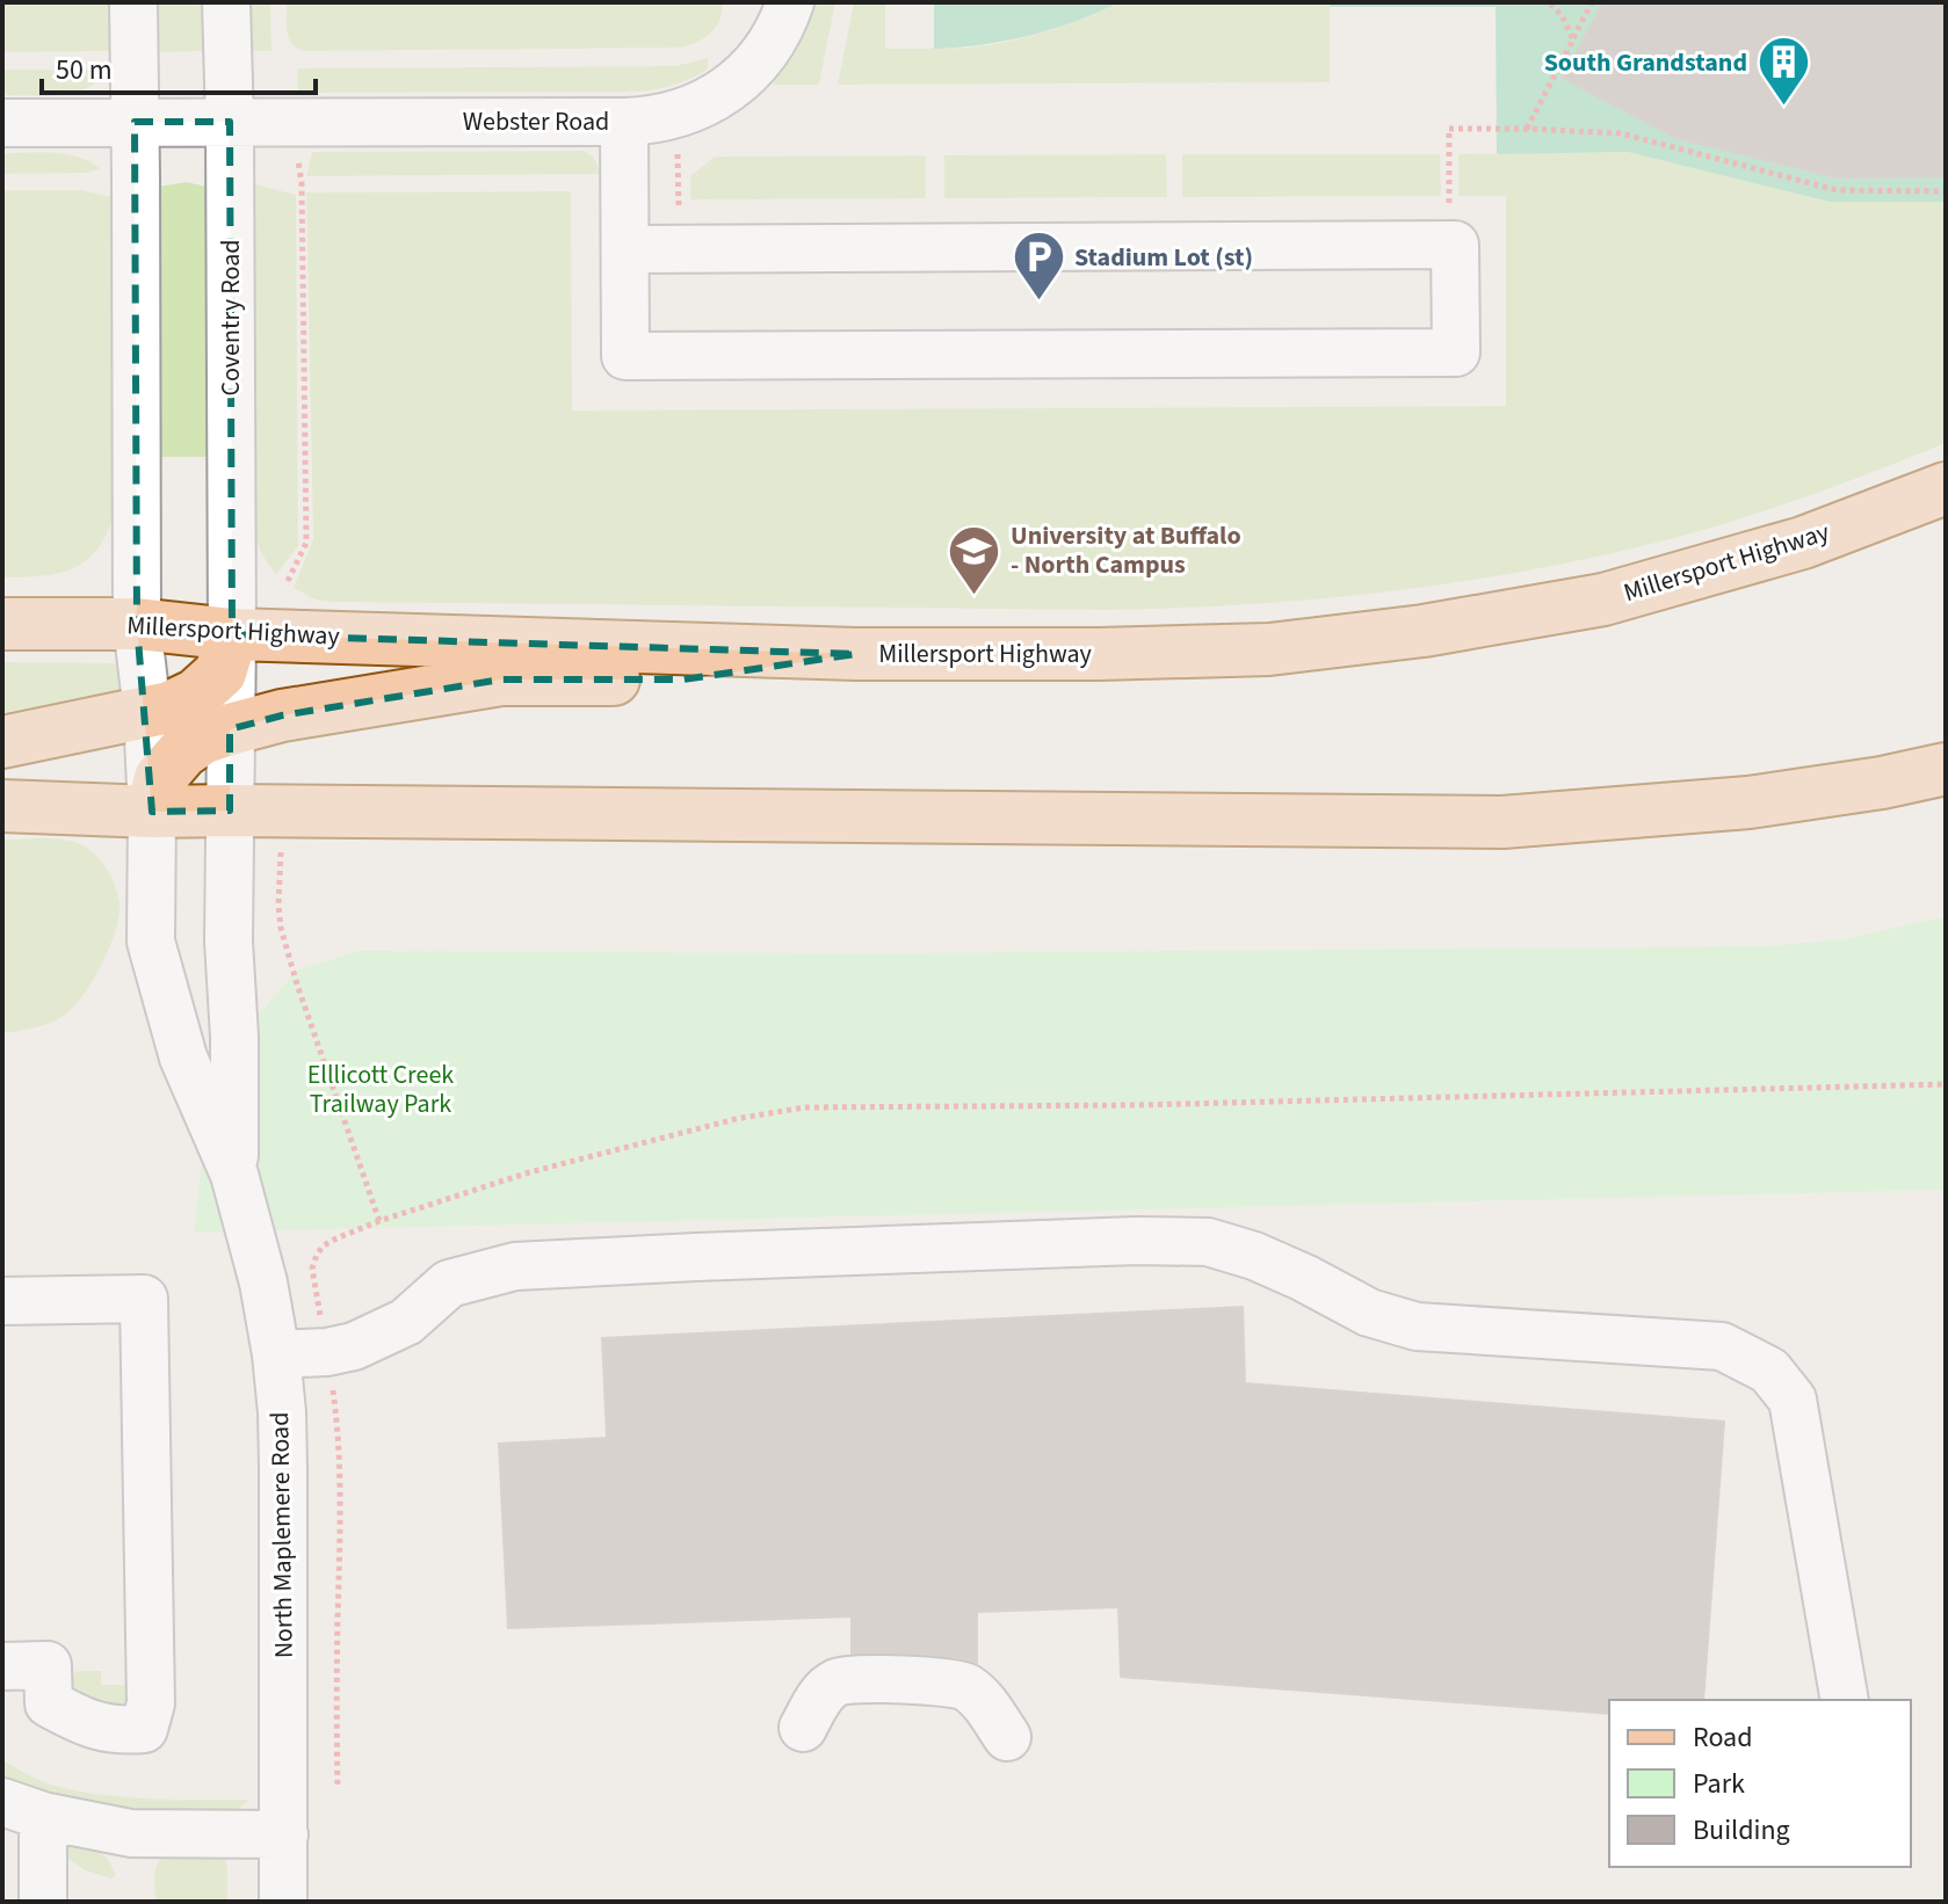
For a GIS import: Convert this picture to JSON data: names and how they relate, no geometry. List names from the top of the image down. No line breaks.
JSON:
{"streets":{"main road":["Millersport Highway"],"street":["Webster Road","Coventry Road","North Maplemere Road"]},"crossings":[["Webster Road","Coventry Road"],["Coventry Road","Millersport Highway"],["Coventry Road","North Maplemere Road"],["Millersport Highway","North Maplemere Road"]],"parks":["Elllicott Creek Trailway Park"],"places":{"building":["South Grandstand"],"parking":["Stadium Lot (st)"],"school or university":["University at Buffalo - North Campus"]},"legend":["Road","Park","Building"],"scale_bar":"50 m"}
